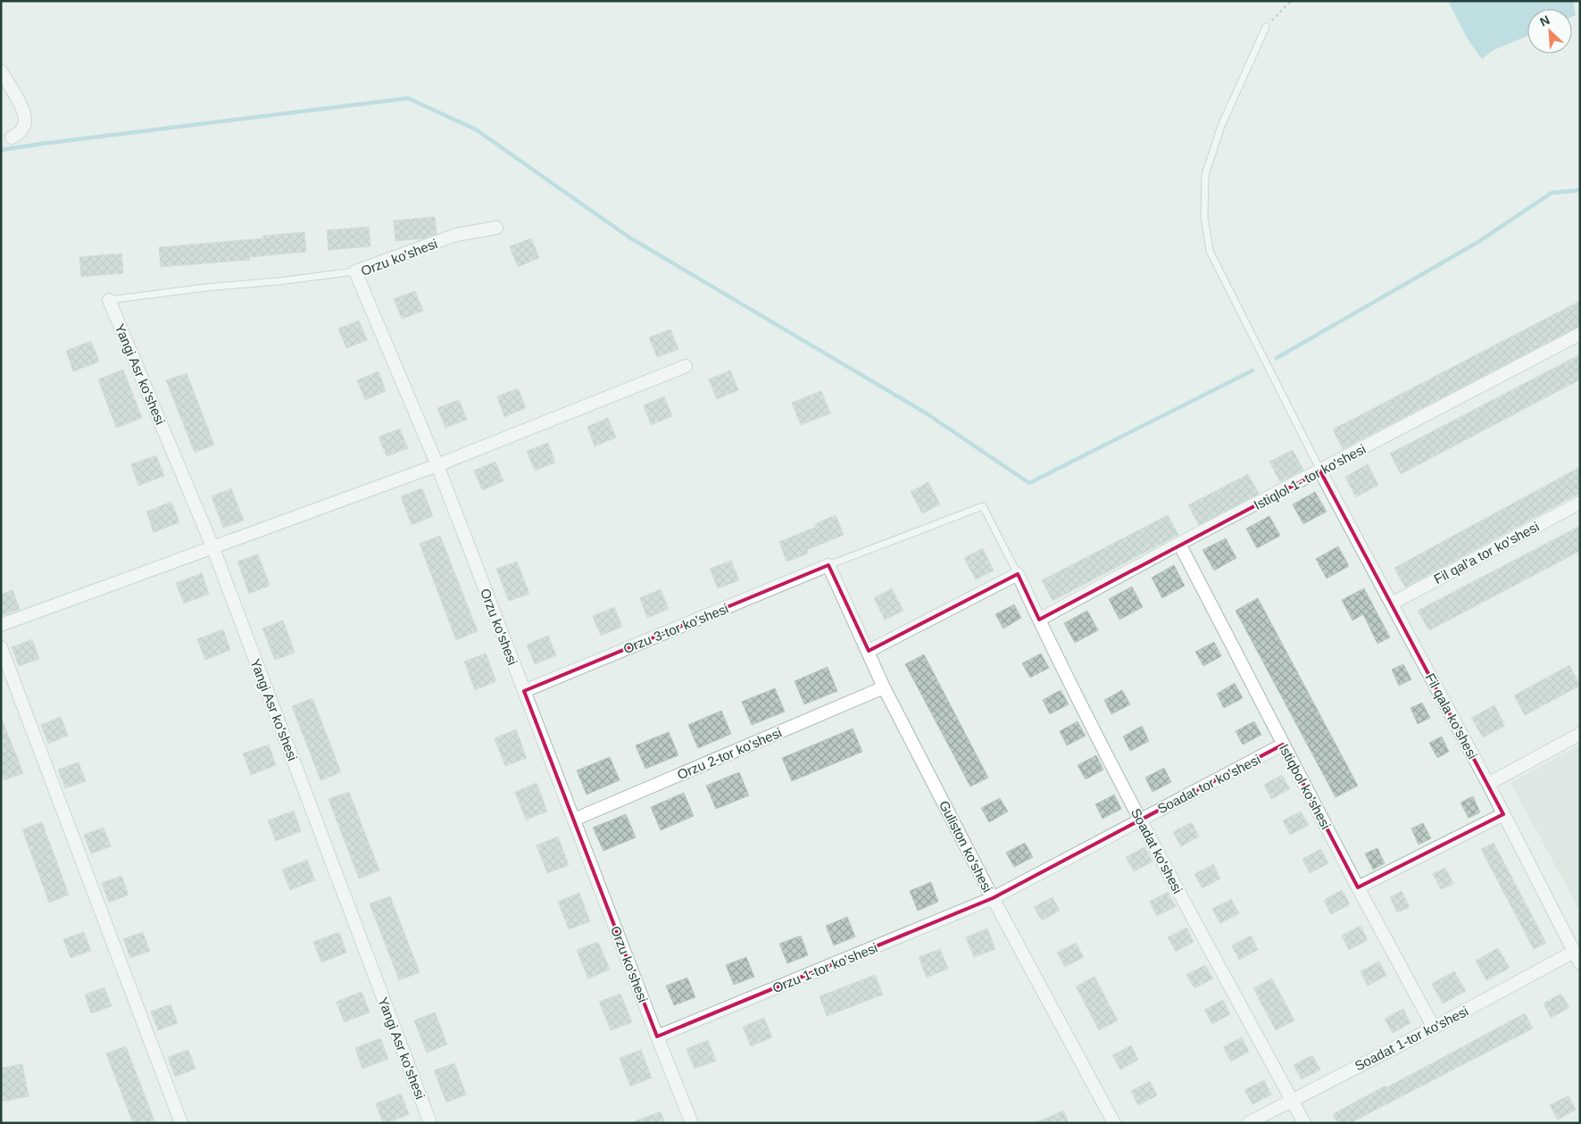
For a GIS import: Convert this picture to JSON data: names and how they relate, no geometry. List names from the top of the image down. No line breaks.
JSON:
{"streets":{"street":["Orzu ko'shesi","Yangi Asr ko'shesi","Istiqlol 1- tor ko'shesi","Fil qal'a tor ko'shesi","Orzu 3-tor ko'shesi","Fil qala ko'shesi","Orzu 2-tor ko'shesi","Soadat tor ko'shesi","Istiqbol ko'shesi","Guliston ko'shesi","Soadat ko'shesi","Orzu 1-tor ko'shesi","Soadat 1-tor ko'shesi"]},"crossings":[["Orzu ko'shesi","Orzu 3-tor ko'shesi"],["Orzu ko'shesi","Orzu 2-tor ko'shesi"],["Orzu ko'shesi","Orzu 1-tor ko'shesi"],["Istiqlol 1- tor ko'shesi","Fil qala ko'shesi"],["Istiqlol 1- tor ko'shesi","Istiqbol ko'shesi"],["Istiqlol 1- tor ko'shesi","Soadat ko'shesi"],["Fil qal'a tor ko'shesi","Fil qala ko'shesi"],["Orzu 3-tor ko'shesi","Guliston ko'shesi"],["Fil qala ko'shesi","Soadat 1-tor ko'shesi"],["Orzu 2-tor ko'shesi","Guliston ko'shesi"],["Soadat tor ko'shesi","Istiqbol ko'shesi"],["Soadat tor ko'shesi","Guliston ko'shesi"],["Soadat tor ko'shesi","Soadat ko'shesi"],["Soadat tor ko'shesi","Orzu 1-tor ko'shesi"],["Istiqbol ko'shesi","Soadat 1-tor ko'shesi"],["Guliston ko'shesi","Orzu 1-tor ko'shesi"],["Soadat ko'shesi","Soadat 1-tor ko'shesi"]],"north":"top left"}
